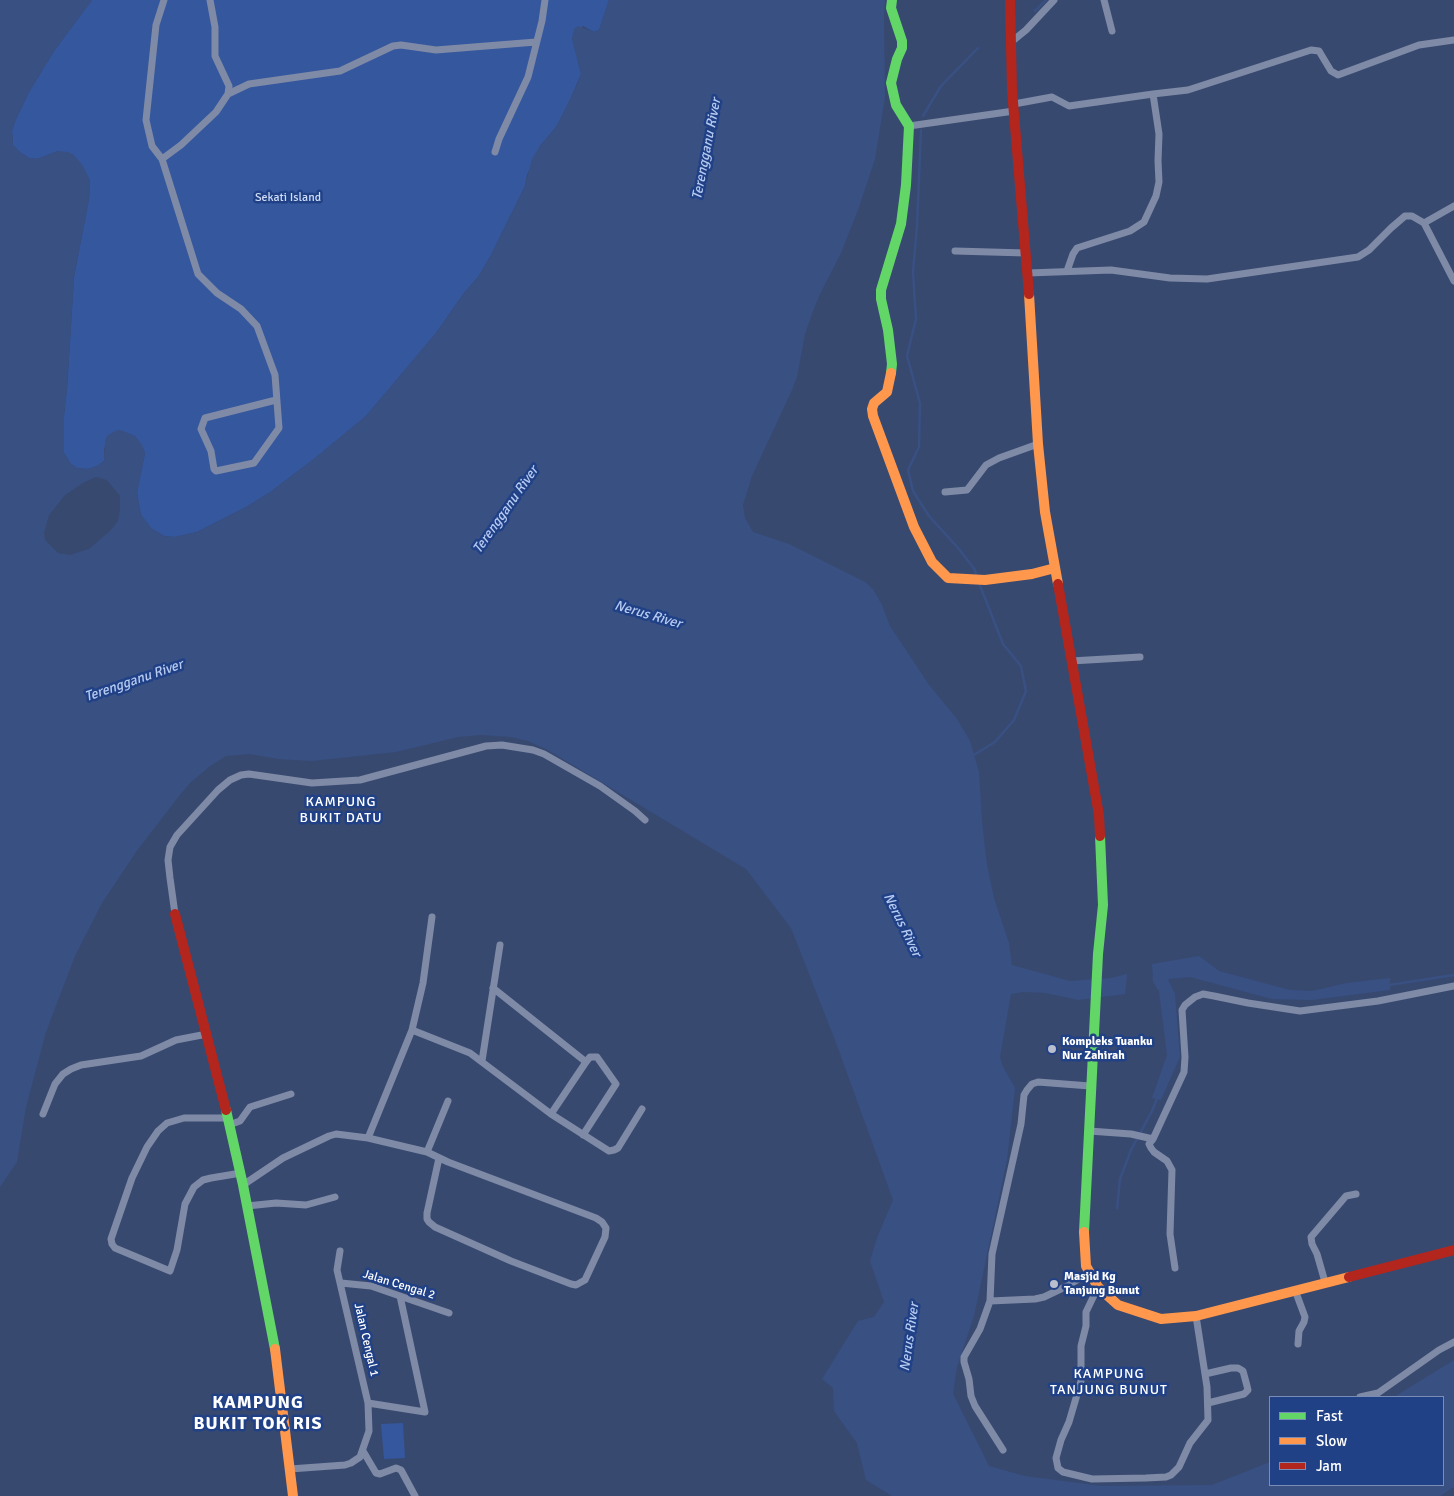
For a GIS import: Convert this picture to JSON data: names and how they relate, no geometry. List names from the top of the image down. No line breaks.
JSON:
{"streets":{"street":["Jalan Cengal 2","Jalan Cengal 1"]},"crossings":[["Jalan Cengal 2","Jalan Cengal 1"]],"districts":["KAMPUNG BUKIT DATU","KAMPUNG TANJUNG BUNUT","KAMPUNG BUKIT TOK RIS"],"water":["Terengganu River","Nerus River"],"parks":["Sekati Island"],"places":["Kompleks Tuanku Nur Zahirah","Masjid Kg Tanjung Bunut"],"legend":["Fast","Slow","Jam"]}
